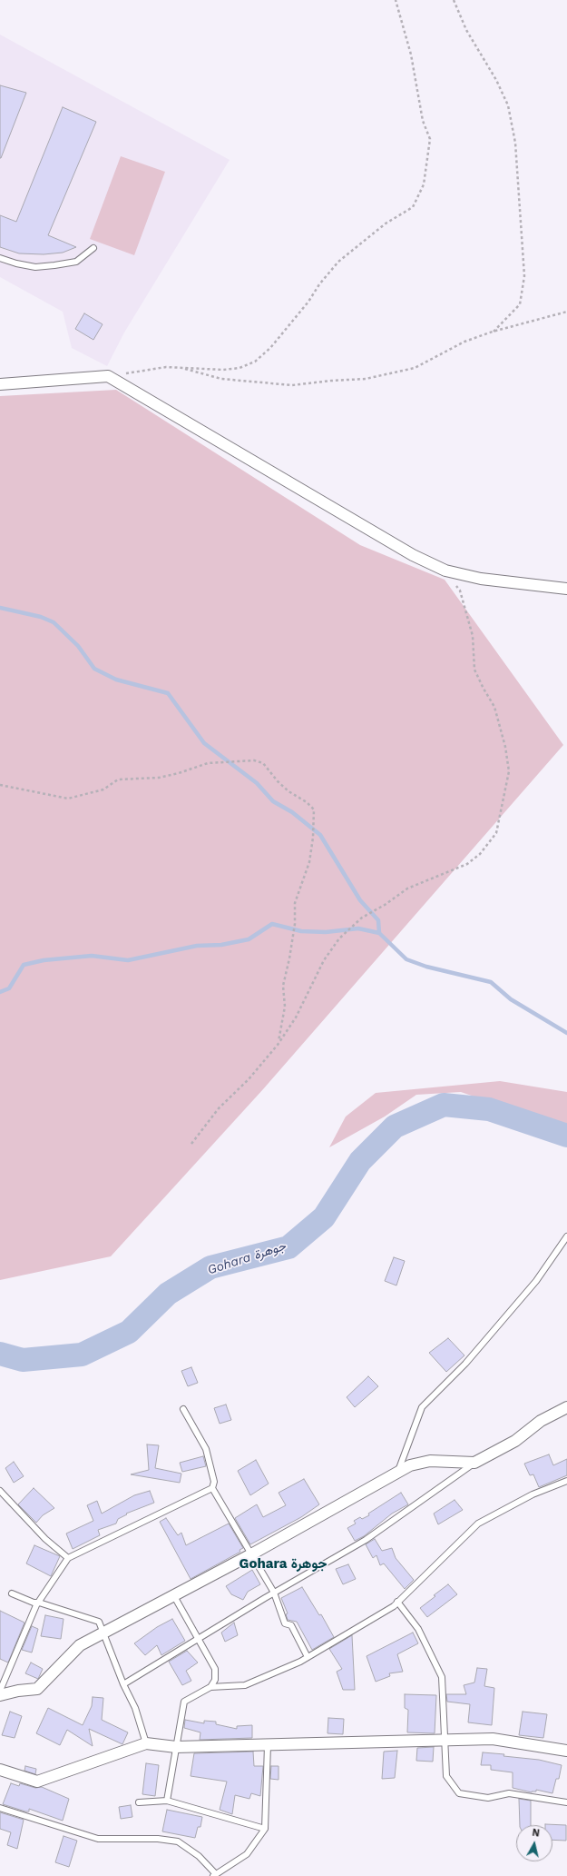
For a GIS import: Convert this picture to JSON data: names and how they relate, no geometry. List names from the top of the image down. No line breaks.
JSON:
{"districts":["Gohara جوهرة"],"water":["Gohara جوهرة"],"north":"top"}
